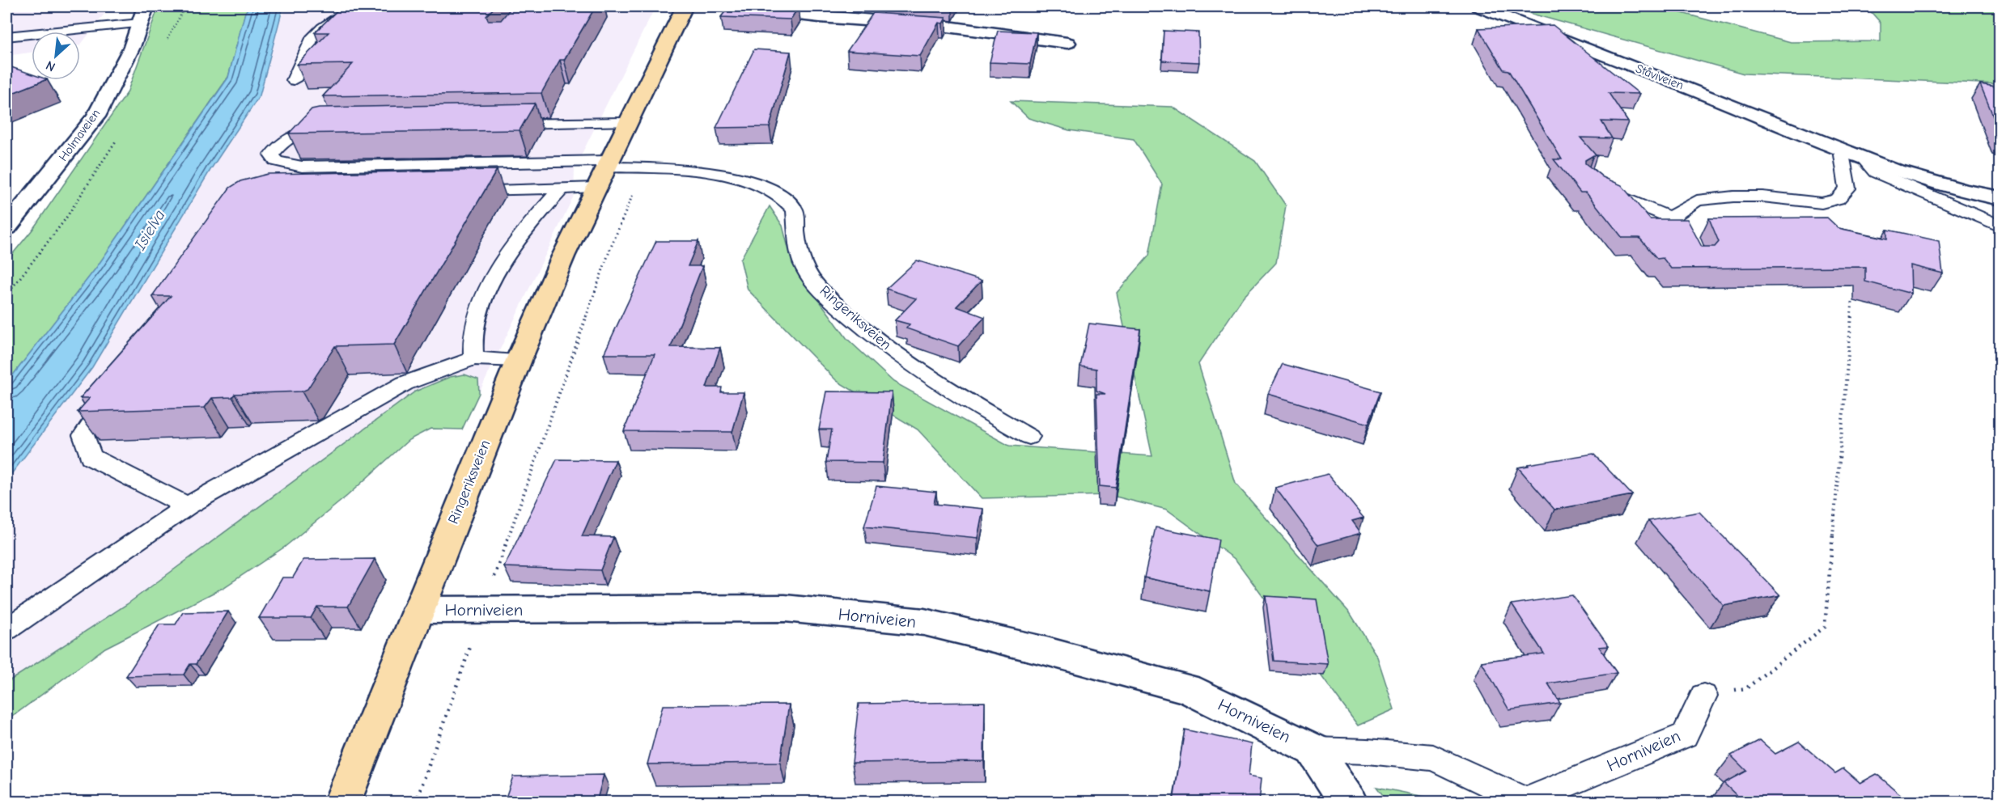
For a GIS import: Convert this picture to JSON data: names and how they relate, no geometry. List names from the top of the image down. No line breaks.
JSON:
{"streets":{"main road":["Ringeriksveien"],"street":["Ståviveien","Holmaveien","Horniveien"]},"crossings":[["Ringeriksveien","Horniveien"]],"water":["Isielva"],"north":"bottom left"}
